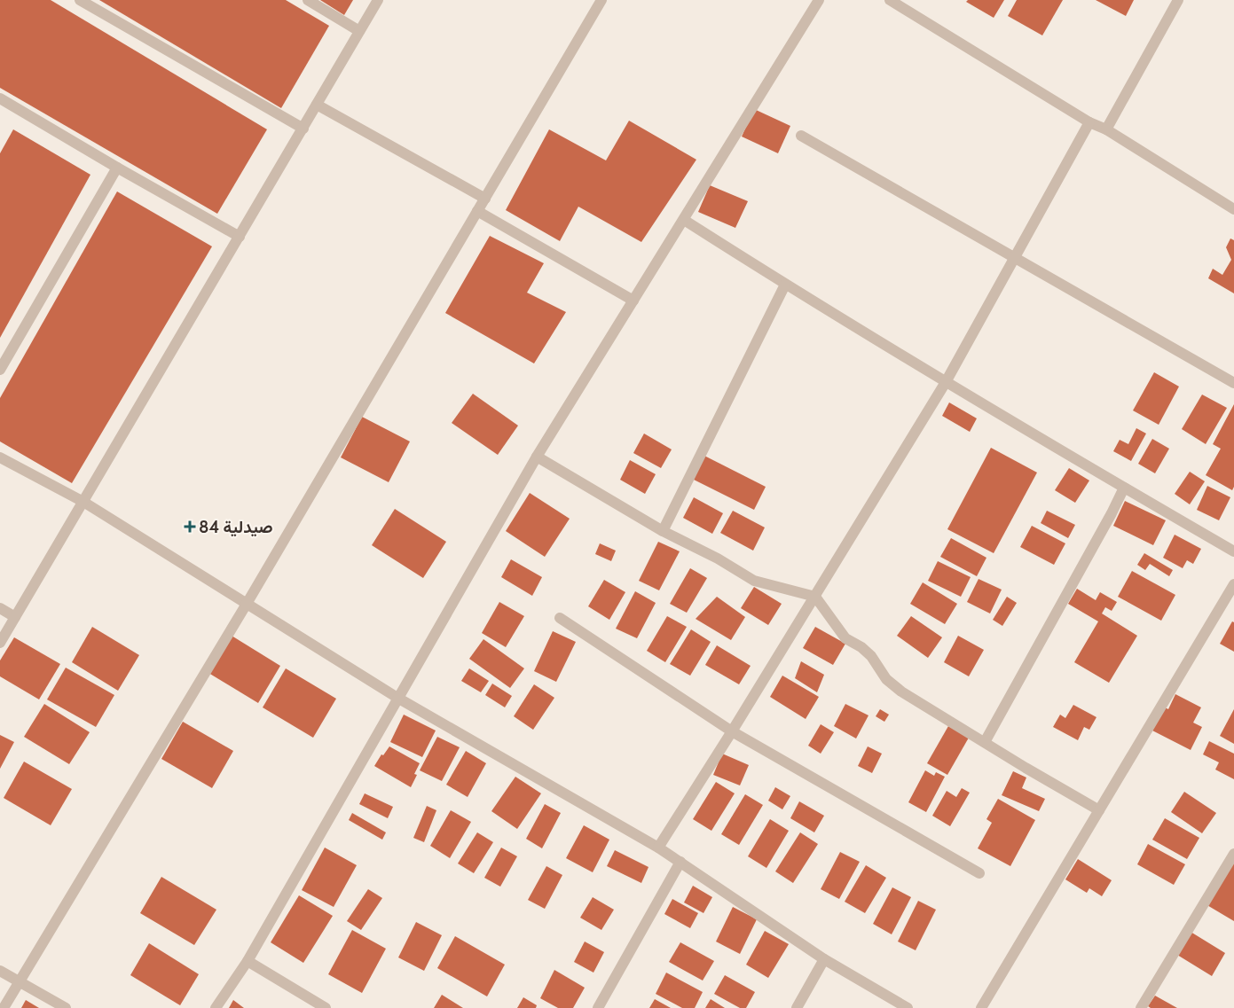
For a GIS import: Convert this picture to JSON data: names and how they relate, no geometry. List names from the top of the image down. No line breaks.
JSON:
{"places":{"health":["84 صيدلية"]}}
